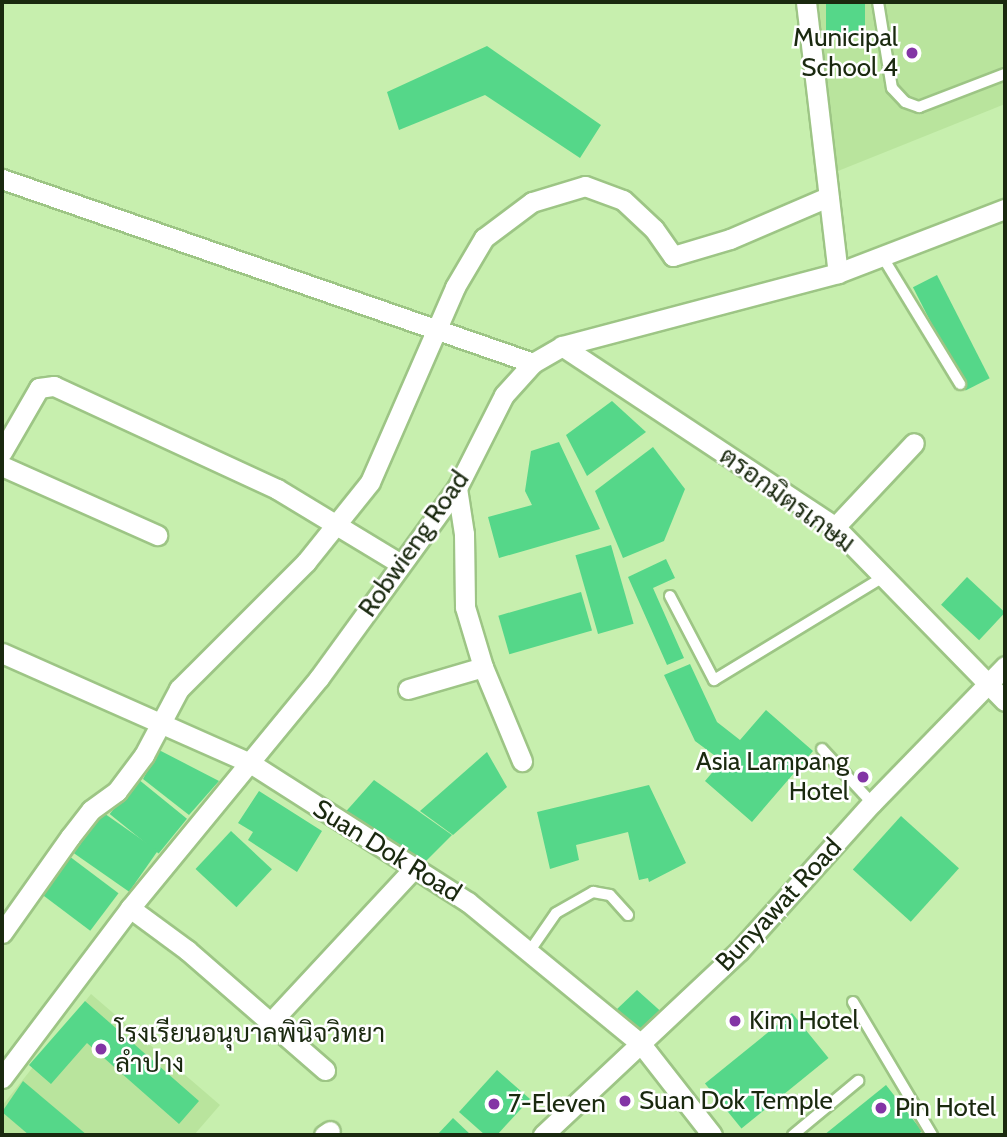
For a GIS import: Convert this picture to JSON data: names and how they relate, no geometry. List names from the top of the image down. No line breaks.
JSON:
{"streets":{"street":["ตรอกมิตรเกษม","Robwieng Road","Suan Dok Road","Bunyawat Road"]},"crossings":[["ตรอกมิตรเกษม","Robwieng Road"],["ตรอกมิตรเกษม","Bunyawat Road"],["Robwieng Road","Suan Dok Road"],["Suan Dok Road","Bunyawat Road"]],"places":["Municipal School 4","Asia Lampang Hotel","Kim Hotel","โรงเรียนอนุบาลพินิจวิทยา ลำปาง","Suan Dok Temple","7-Eleven","Pin Hotel"]}
